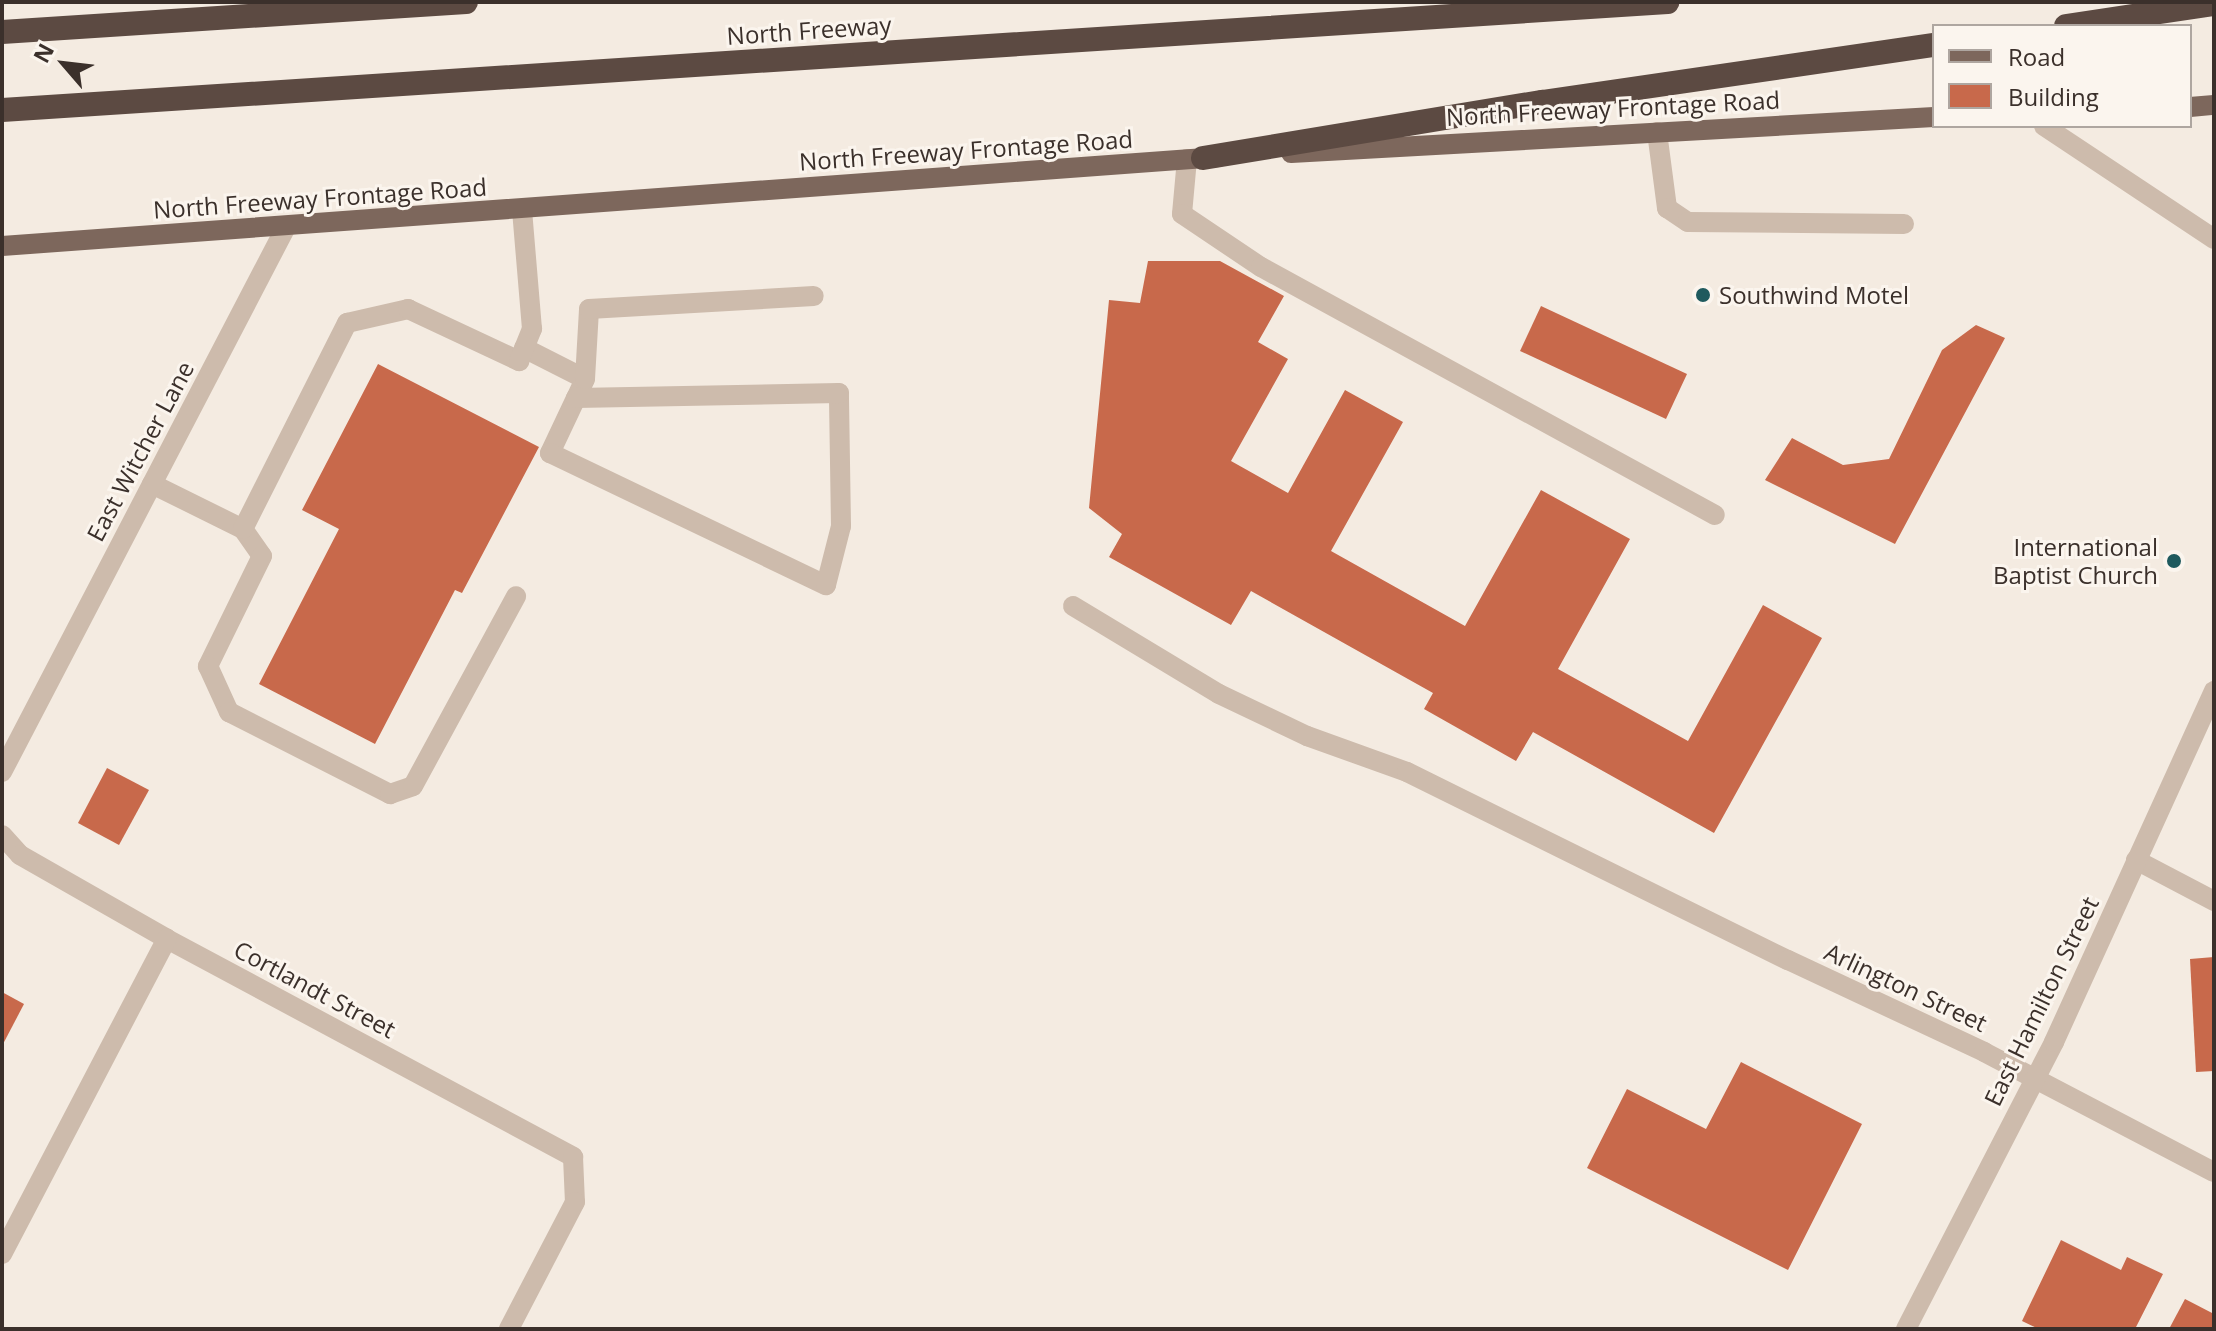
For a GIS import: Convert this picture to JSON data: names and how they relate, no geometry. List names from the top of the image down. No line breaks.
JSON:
{"streets":{"highway":["North Freeway"],"main road":["North Freeway Frontage Road"],"street":["East Witcher Lane","Arlington Street","Cortlandt Street","East Hamilton Street"]},"crossings":[["North Freeway Frontage Road","East Witcher Lane"],["Arlington Street","East Hamilton Street"]],"places":["Southwind Motel","International Baptist Church"],"legend":["Road","Building"],"north":"top left"}
